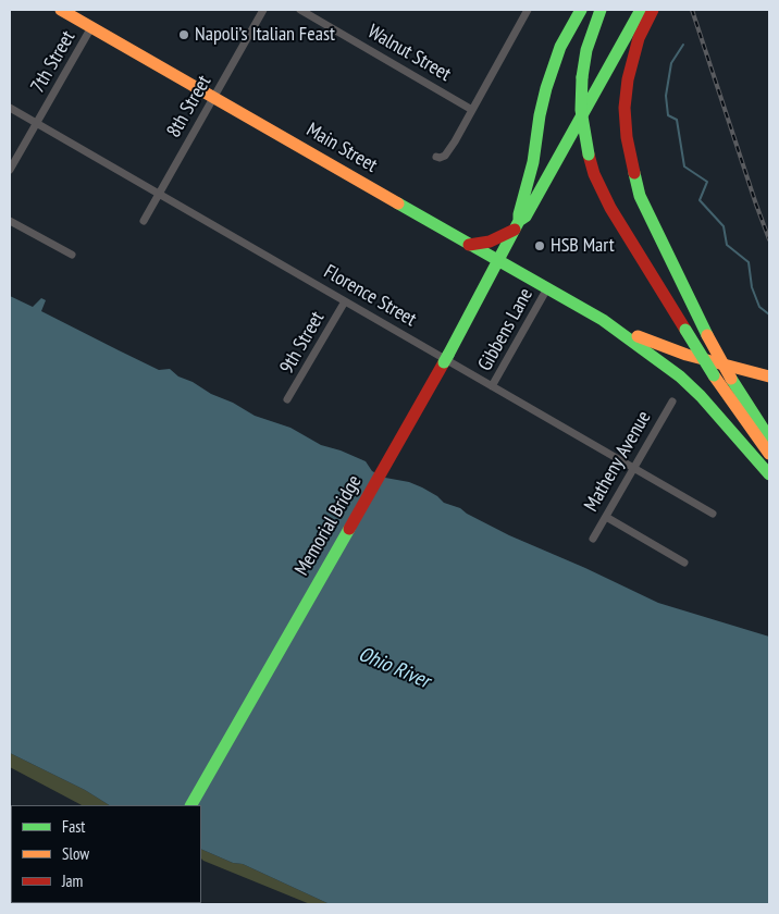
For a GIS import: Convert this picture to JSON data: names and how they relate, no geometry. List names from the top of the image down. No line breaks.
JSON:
{"streets":{"main road":["Main Street","Memorial Bridge"],"street":["Walnut Street","7th Street","8th Street","Florence Street","Gibbens Lane","9th Street","Matheny Avenue"]},"crossings":[["7th Street","Main Street"],["7th Street","Florence Street"],["8th Street","Main Street"],["8th Street","Florence Street"],["Main Street","Gibbens Lane"],["Main Street","Memorial Bridge"],["Florence Street","Gibbens Lane"],["Florence Street","9th Street"],["Florence Street","Matheny Avenue"]],"water":["Ohio River"],"places":["Napoli’s Italian Feast","HSB Mart"],"legend":["Fast","Slow","Jam"]}
